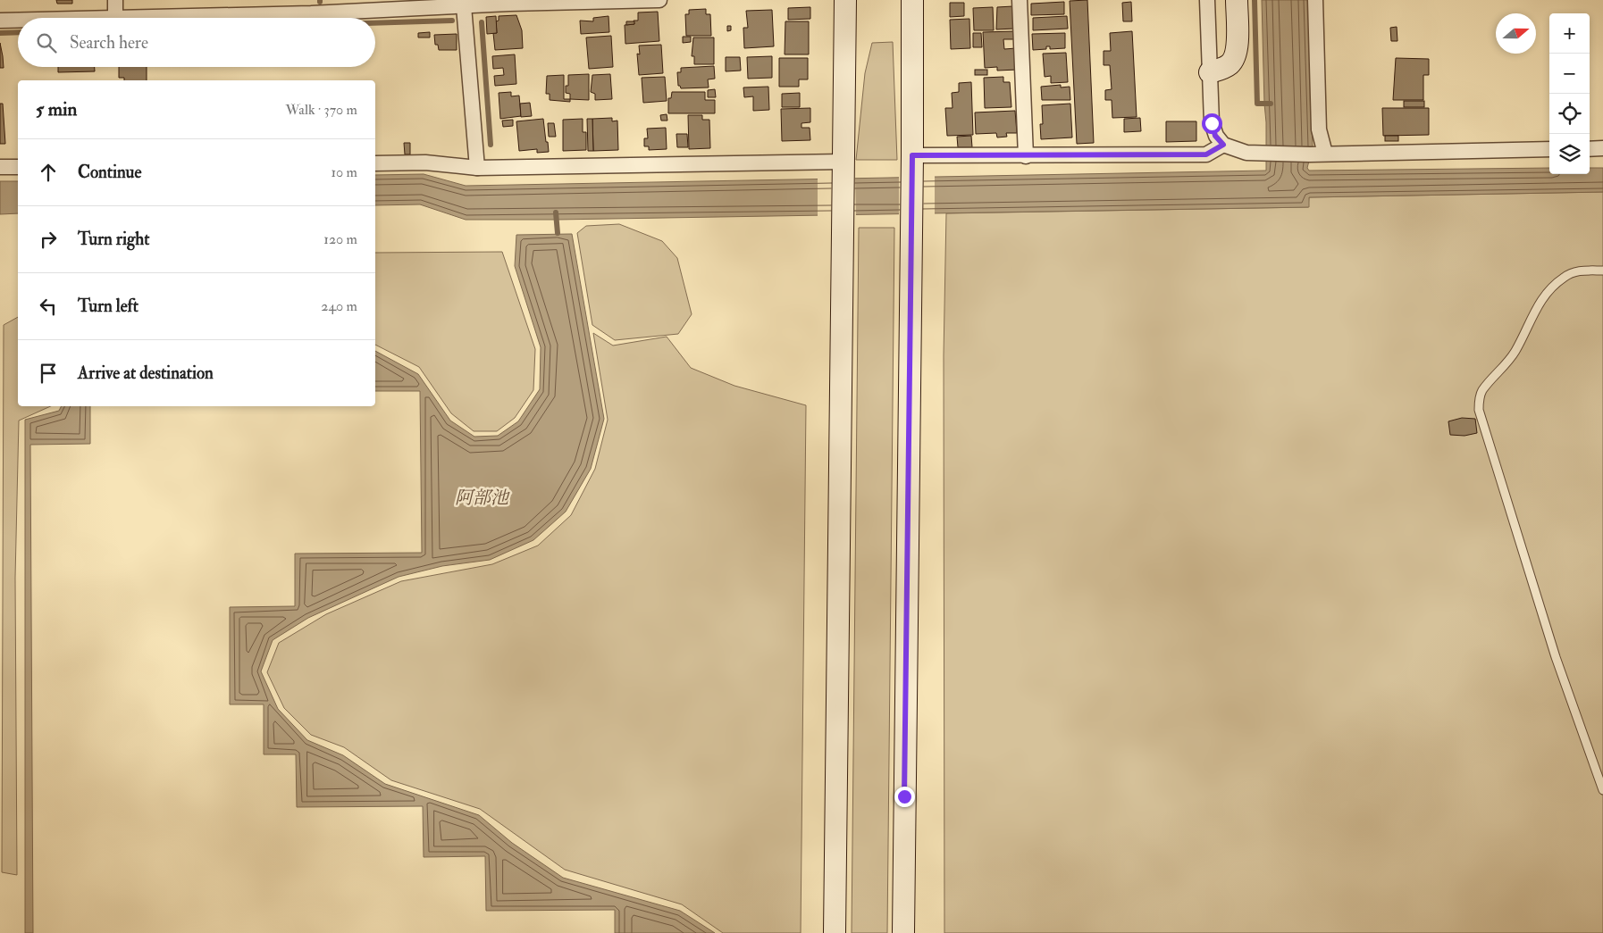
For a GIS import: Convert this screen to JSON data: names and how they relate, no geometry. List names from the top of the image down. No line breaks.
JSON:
{"water":["阿部池"],"north":"right","page":{"map_buttons":["+","−"],"search":"Search here","heading":["5 min","Walk · 370 m"],"list":[["Continue","10 m"],["Turn right","120 m"],["Turn left","240 m"],"Arrive at destination"]}}
